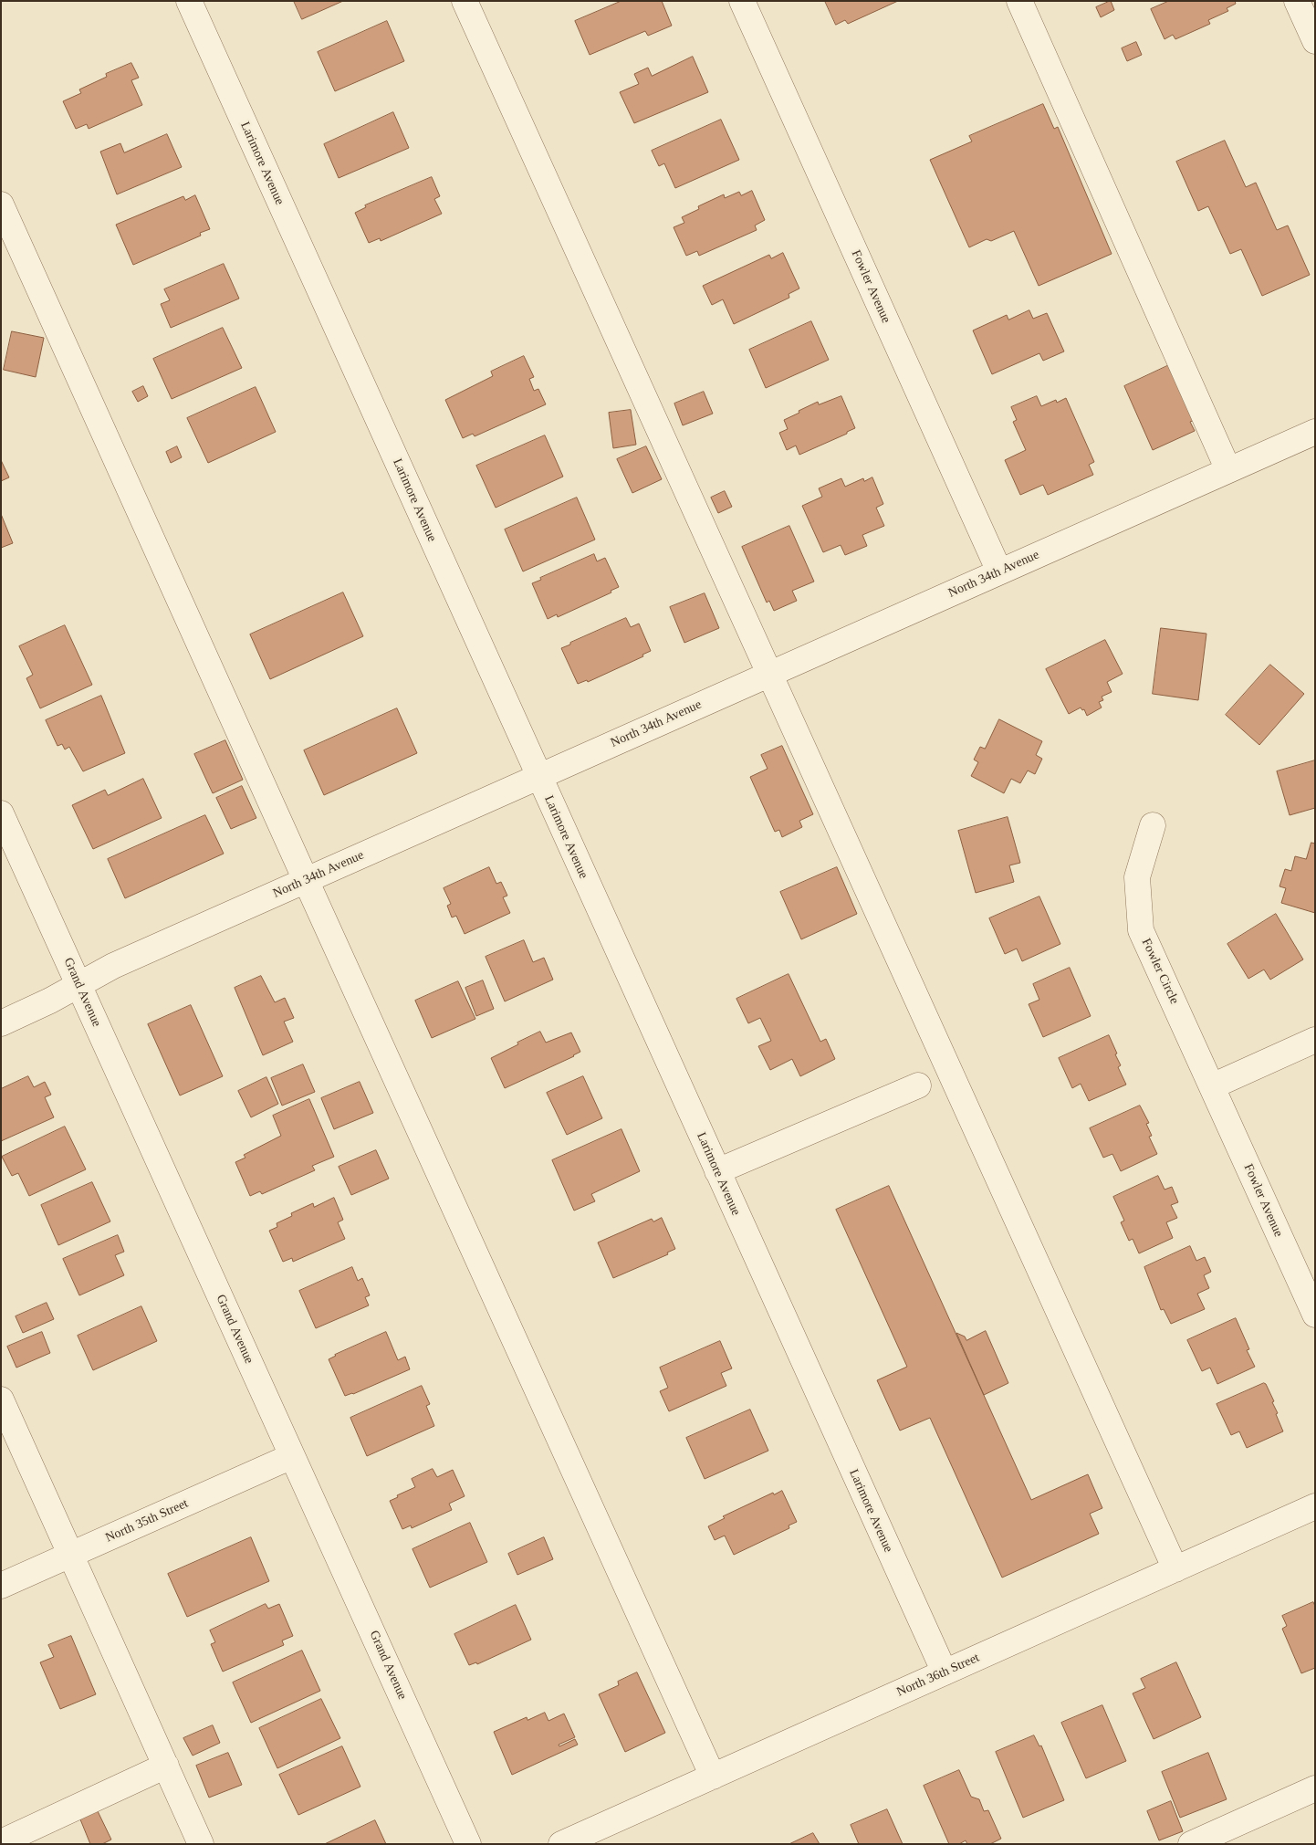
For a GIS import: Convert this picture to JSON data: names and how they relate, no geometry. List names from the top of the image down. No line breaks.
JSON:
{"streets":{"street":["Larimore Avenue","Fowler Avenue","North 34th Avenue","Fowler Circle","Grand Avenue","North 35th Street","North 36th Street"]},"crossings":[["Larimore Avenue","North 34th Avenue"],["Larimore Avenue","North 36th Street"],["Fowler Avenue","North 34th Avenue"],["Fowler Avenue","Fowler Circle"],["North 34th Avenue","Grand Avenue"],["Grand Avenue","North 35th Street"]]}
